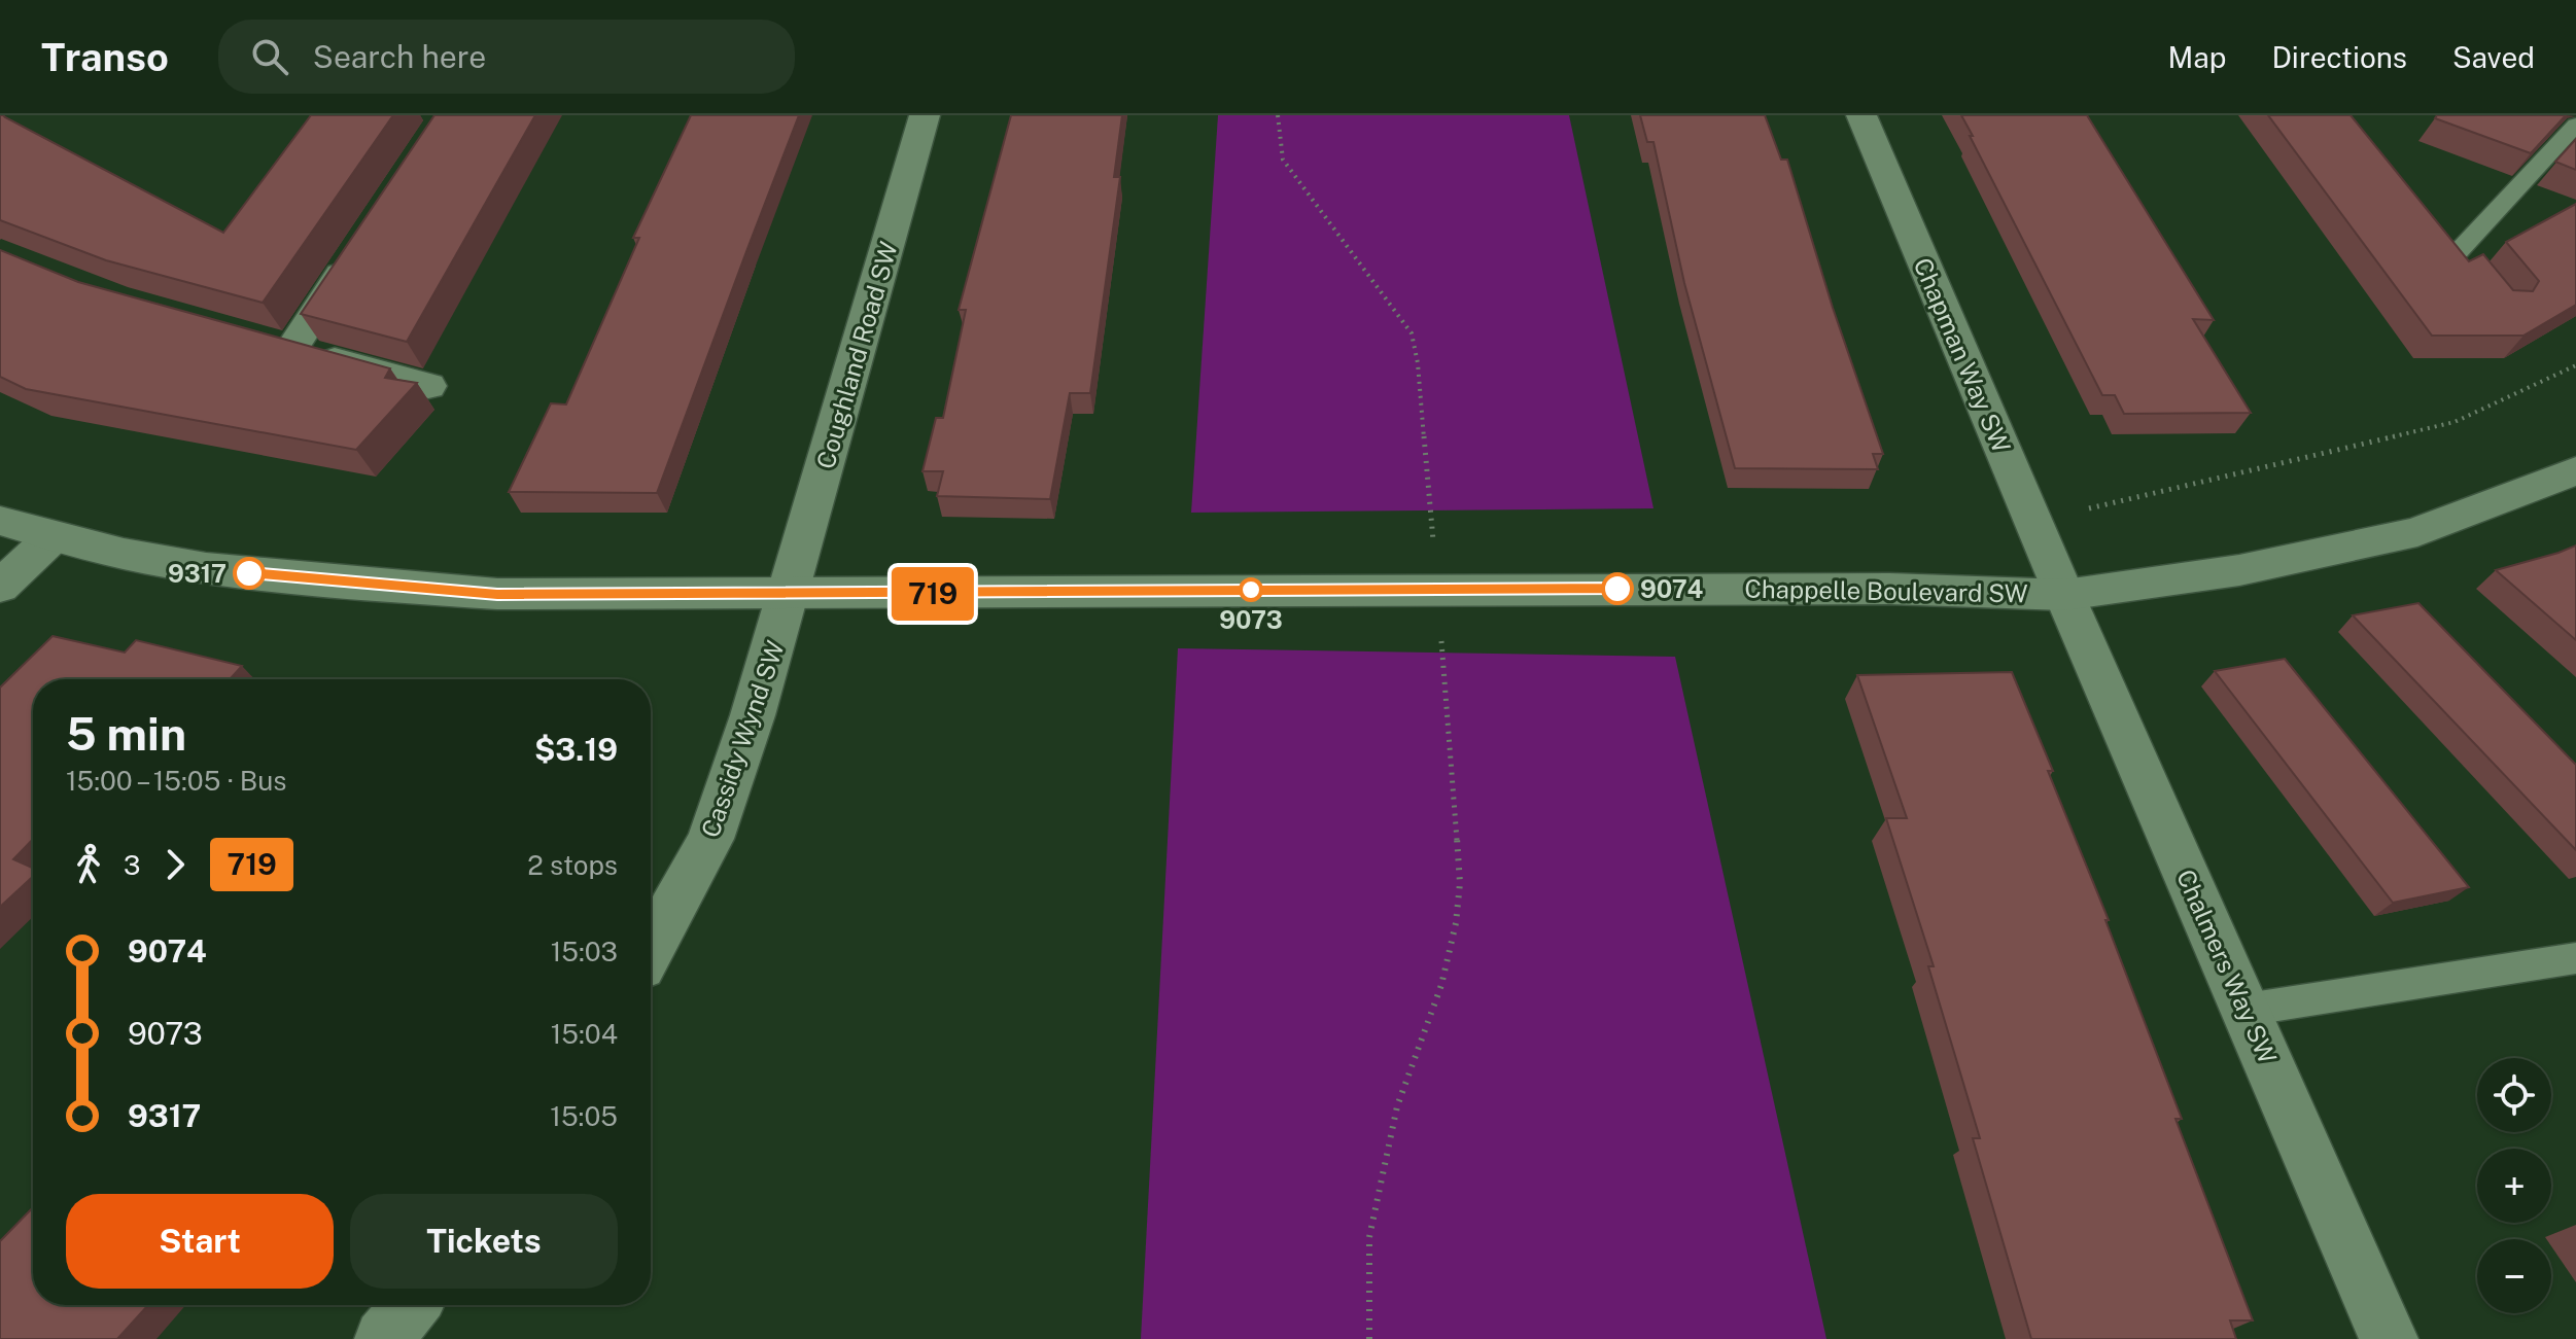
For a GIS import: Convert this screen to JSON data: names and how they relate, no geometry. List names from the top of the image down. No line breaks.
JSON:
{"streets":{"street":["Coughland Road SW","Chapman Way SW","Chappelle Boulevard SW","Cassidy Wynd SW","Chalmers Way SW"]},"crossings":[["Coughland Road SW","Chappelle Boulevard SW"],["Coughland Road SW","Cassidy Wynd SW"],["Chapman Way SW","Chappelle Boulevard SW"],["Chapman Way SW","Chalmers Way SW"],["Chappelle Boulevard SW","Cassidy Wynd SW"],["Chappelle Boulevard SW","Chalmers Way SW"]],"places":["9317","9074","9073"],"lines":["bus line 719"],"page":{"header":"Transo","search":"Search here","nav":["Map","Directions","Saved"],"on_map":"719","heading":["5 min","15:00 – 15:05 · Bus","$3.19"],"legs":["3","719","2 stops"],"list":[{"name":"9074","value":"15:03"},{"name":"9073","value":"15:04"},{"name":"9317","value":"15:05"}],"map_buttons":["+","−"],"buttons":["Start","Tickets"]}}
